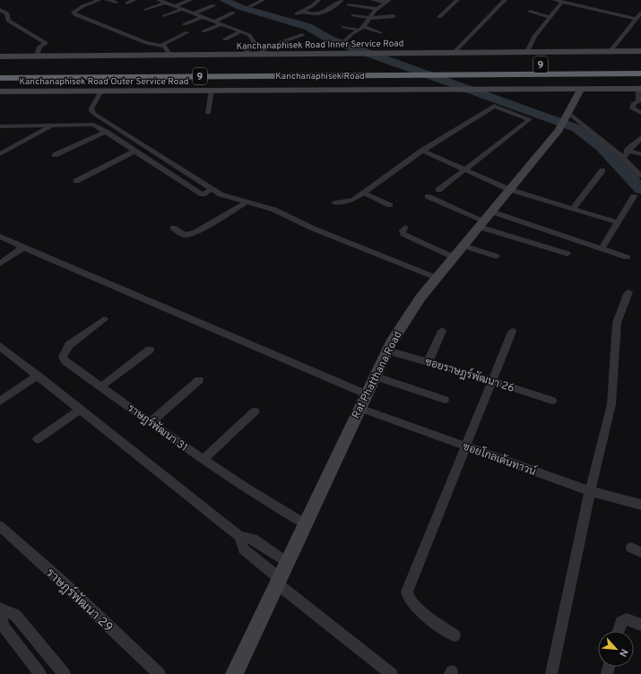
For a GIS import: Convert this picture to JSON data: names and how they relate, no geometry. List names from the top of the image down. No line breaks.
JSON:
{"streets":{"highway":["9","Kanchanaphisek Road"],"main road":["Kanchanaphisek Road Inner Service Road","Kanchanaphisek Road Outer Service Road","Rat Phatthana Road"],"street":["ซอยราษฎร์พัฒนา 26","ราษฎร์พัฒนา 31","ซอยโกลเด้นทาวน์","ราษฎร์พัฒนา 29"]},"crossings":[["Kanchanaphisek Road Outer Service Road","Rat Phatthana Road"],["Rat Phatthana Road","ซอยราษฎร์พัฒนา 26"],["Rat Phatthana Road","ราษฎร์พัฒนา 31"],["Rat Phatthana Road","ซอยโกลเด้นทาวน์"]],"north":"bottom right"}
